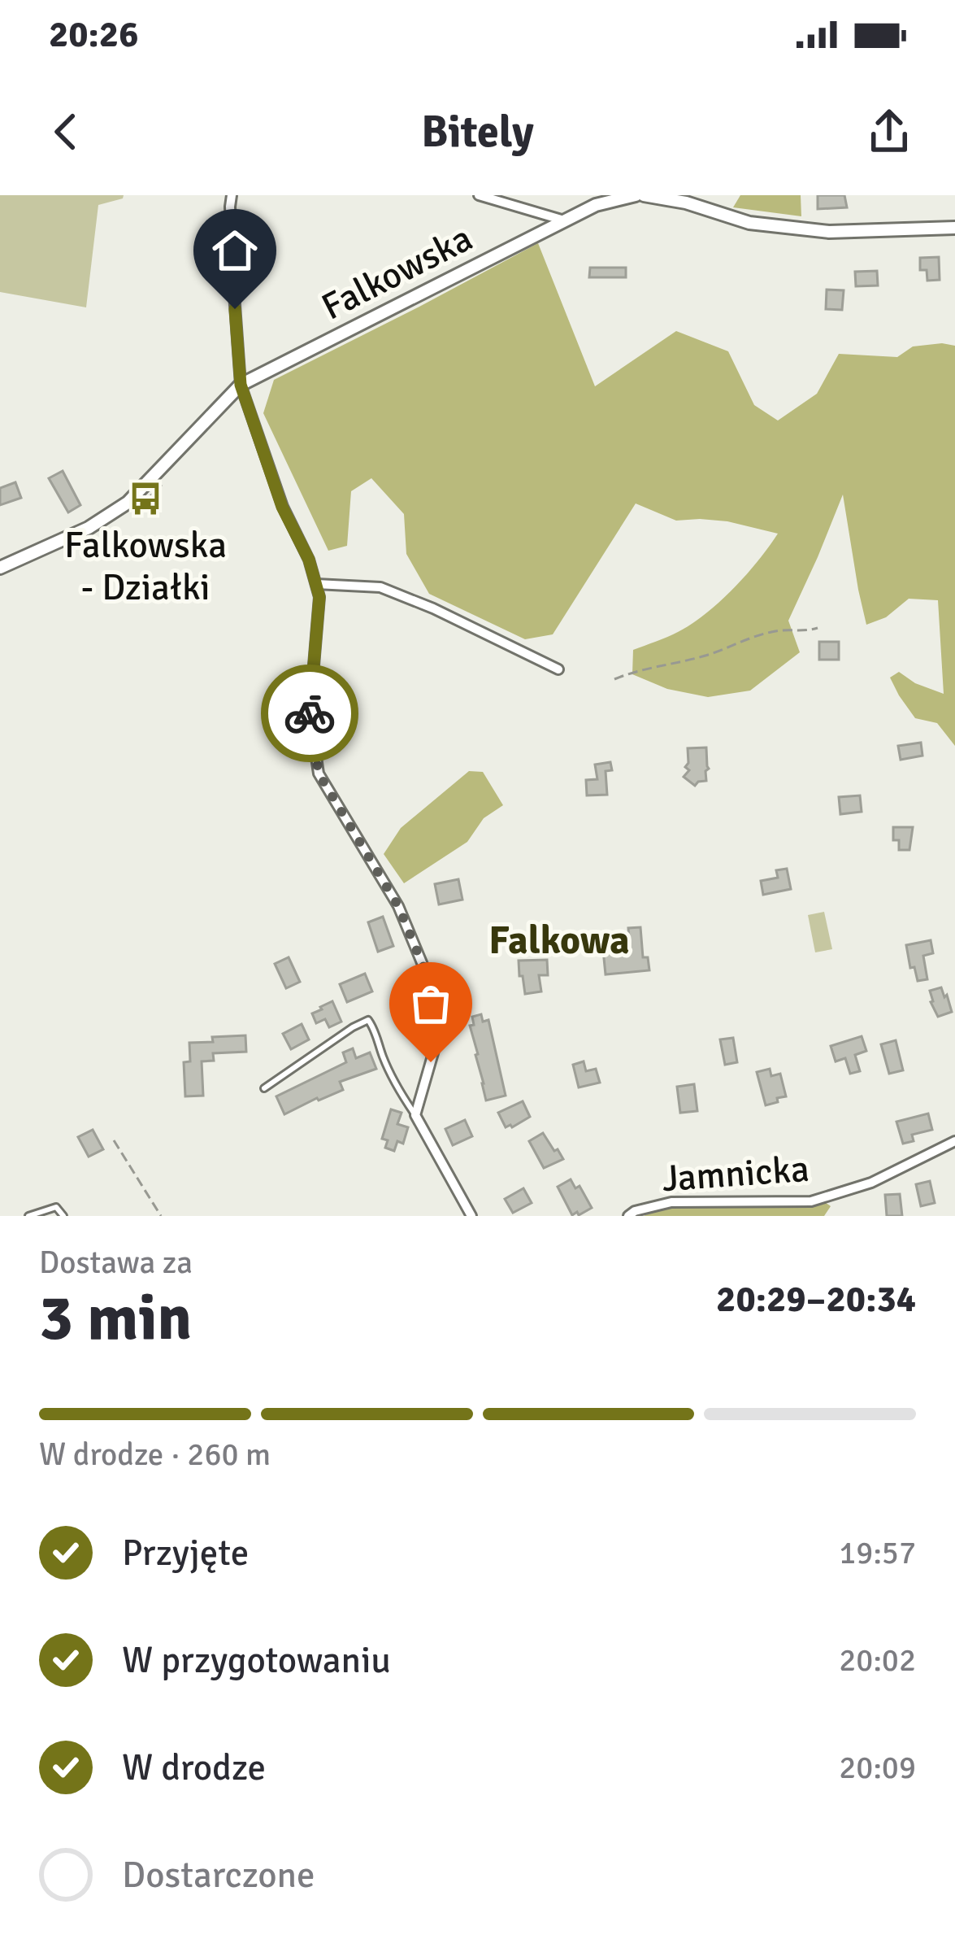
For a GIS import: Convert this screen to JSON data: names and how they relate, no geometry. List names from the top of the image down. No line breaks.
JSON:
{"streets":{"street":["Falkowska","Jamnicka"]},"districts":["Falkowa"],"places":{"bus stop":["Falkowska - Działki"]},"page":{"status":"20:26","header":"Bitely","heading":["3 min","Dostawa za","20:29–20:34"],"bar":"W drodze · 260 m","list":[["Przyjęte","19:57"],["W przygotowaniu","20:02"],["W drodze","20:09"],"Dostarczone"]}}
